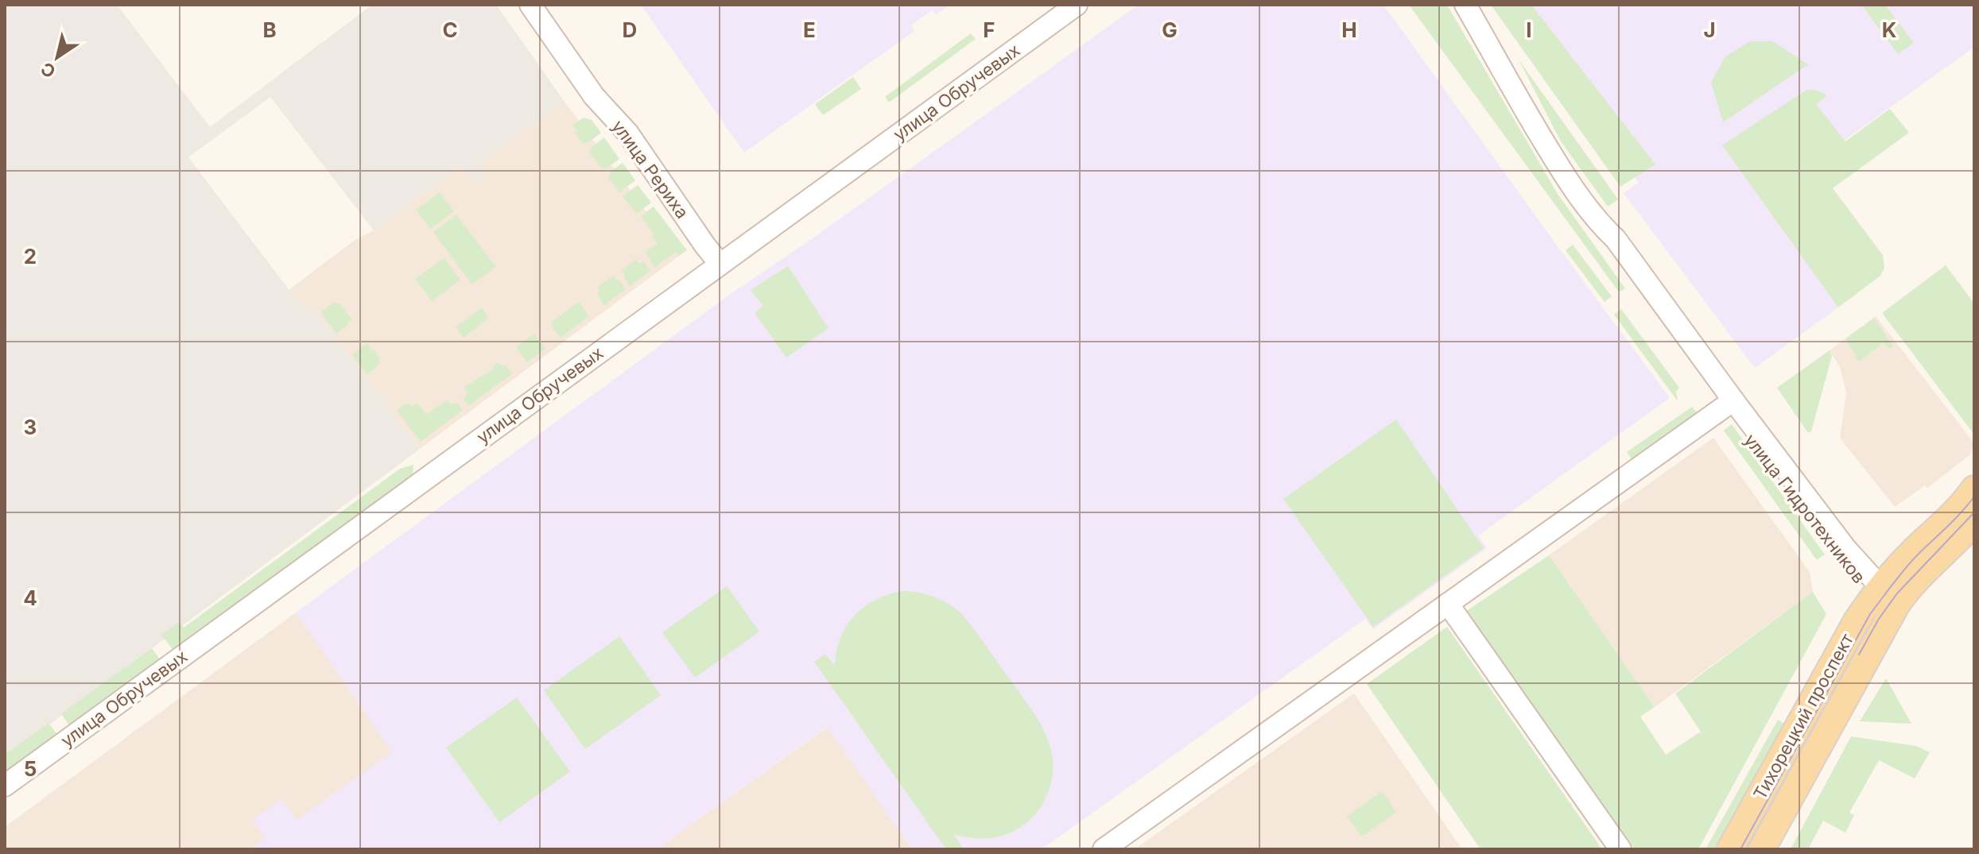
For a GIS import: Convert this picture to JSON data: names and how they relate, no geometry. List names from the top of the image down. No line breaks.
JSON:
{"streets":{"main road":["Тихорецкий проспект"],"street":["улица Обручевых","улица Рериха","улица Гидротехников"]},"crossings":[["улица Обручевых","улица Рериха"],["улица Гидротехников","Тихорецкий проспект"]],"north":"bottom left","grid":{"columns":["B","C","D","E","F","G","H","I","J","K"],"rows":["2","3","4","5"]}}
